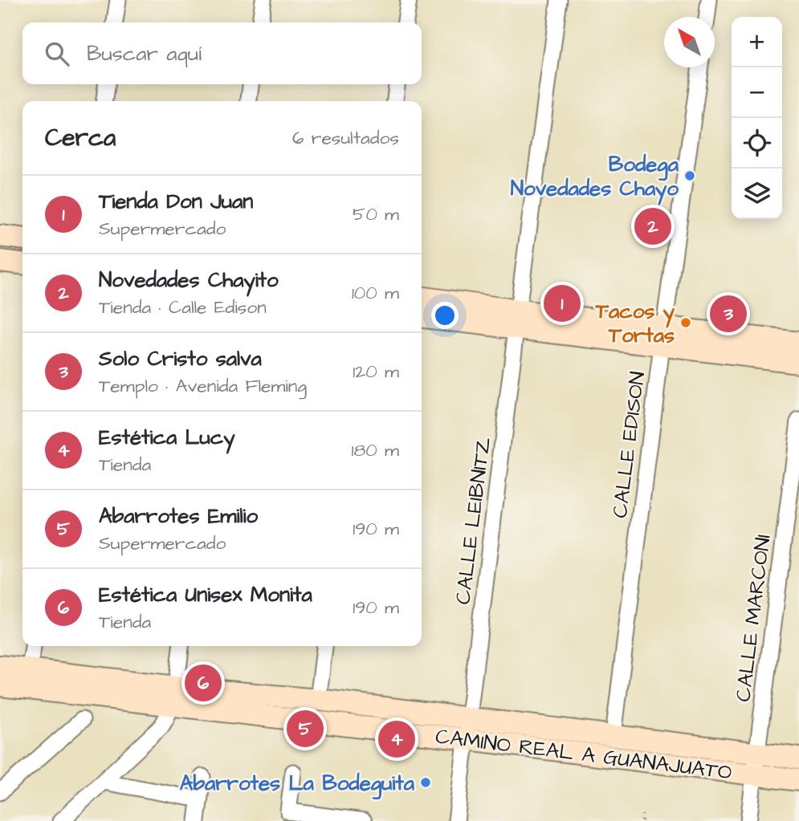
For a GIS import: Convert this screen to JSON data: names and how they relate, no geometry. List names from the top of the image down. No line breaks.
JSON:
{"streets":{"street":["CALLE EDISON","CALLE LEIBNITZ","CALLE MARCONI","CAMINO REAL A GUANAJUATO"]},"crossings":[["CALLE EDISON","CAMINO REAL A GUANAJUATO"],["CALLE LEIBNITZ","CAMINO REAL A GUANAJUATO"],["CALLE MARCONI","CAMINO REAL A GUANAJUATO"]],"places":["Bodega Novedades Chayo","Tacos y Tortas","Abarrotes La Bodeguita"],"north":"top left","page":{"map_buttons":["+","−"],"search":"Buscar aquí","heading":["Cerca","6 resultados"],"list":[{"mark":"1","name":"Tienda Don Juan","note":"Supermercado","value":"50 m"},{"mark":"2","name":"Novedades Chayito","note":"Tienda · Calle Edison","value":"100 m"},{"mark":"3","name":"Solo Cristo salva","note":"Templo · Avenida Fleming","value":"120 m"},{"mark":"4","name":"Estética Lucy","note":"Tienda","value":"180 m"},{"mark":"5","name":"Abarrotes Emilio","note":"Supermercado","value":"190 m"},{"mark":"6","name":"Estética Unisex Monita","note":"Tienda","value":"190 m"}],"pins":["2","1","3","6","5","4"]}}
